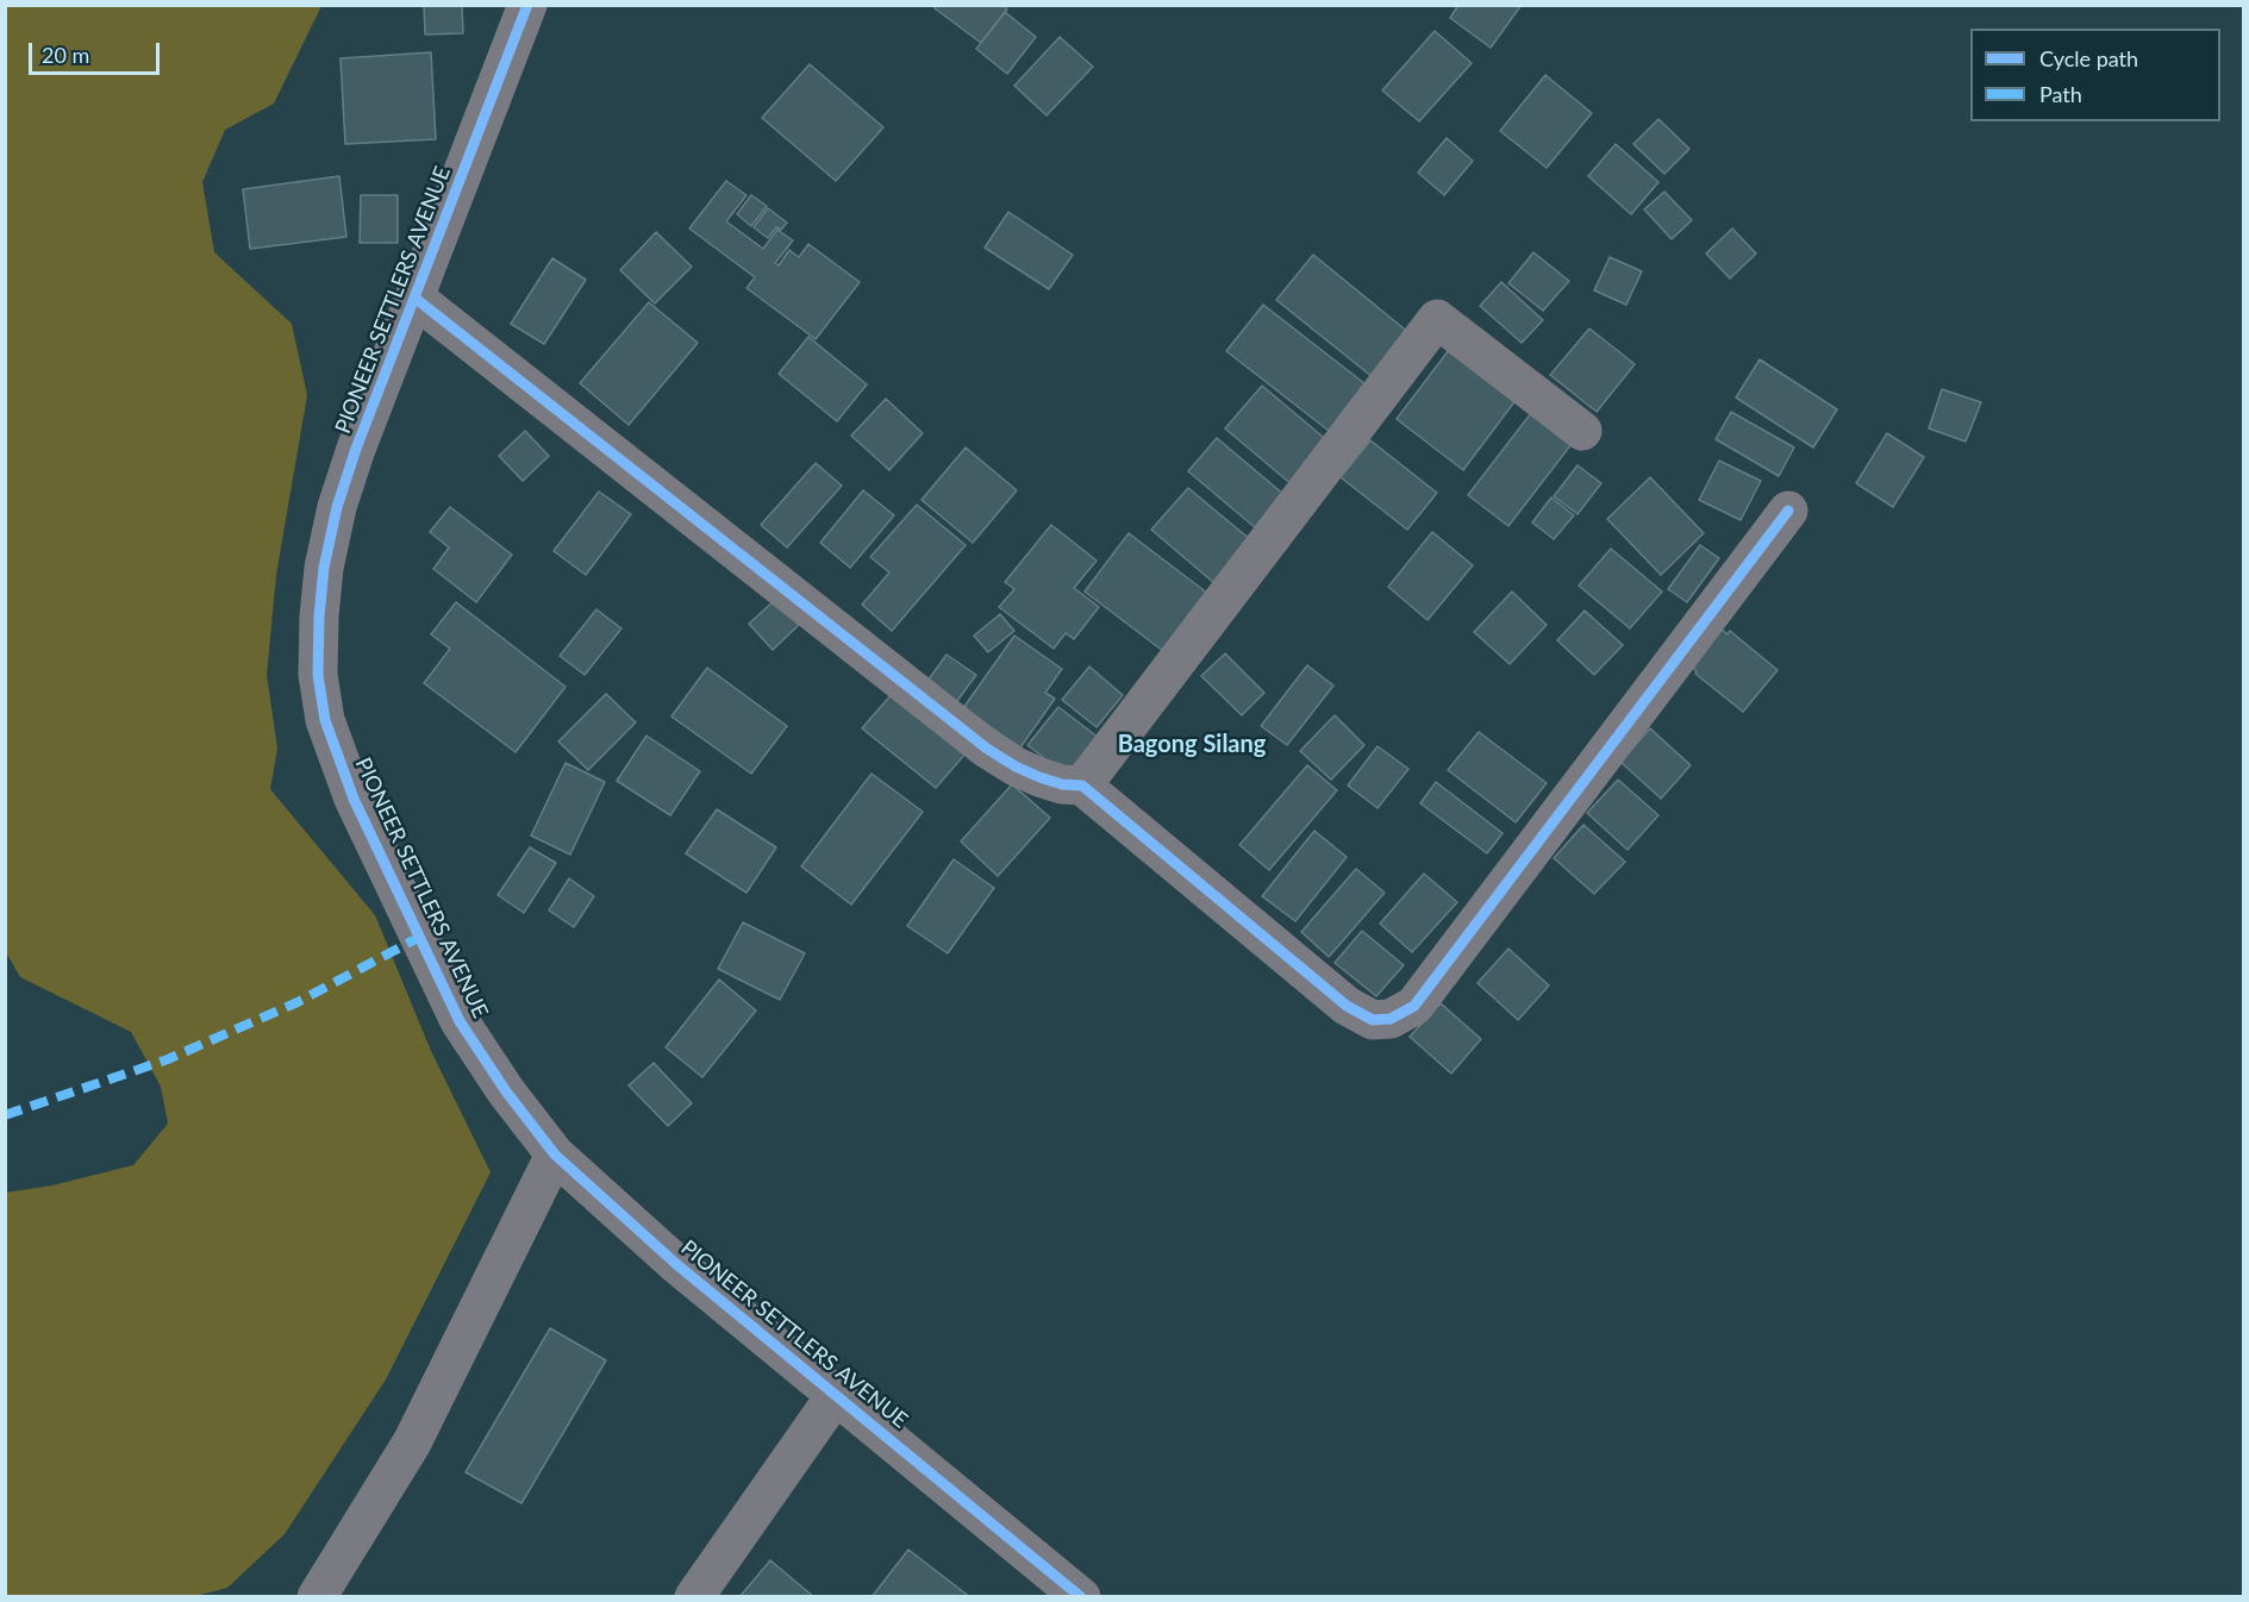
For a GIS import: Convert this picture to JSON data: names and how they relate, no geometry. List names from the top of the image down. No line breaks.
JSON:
{"streets":{"street":["PIONEER SETTLERS AVENUE"]},"districts":["Bagong Silang"],"legend":["Cycle path","Path"],"scale_bar":"20 m"}
